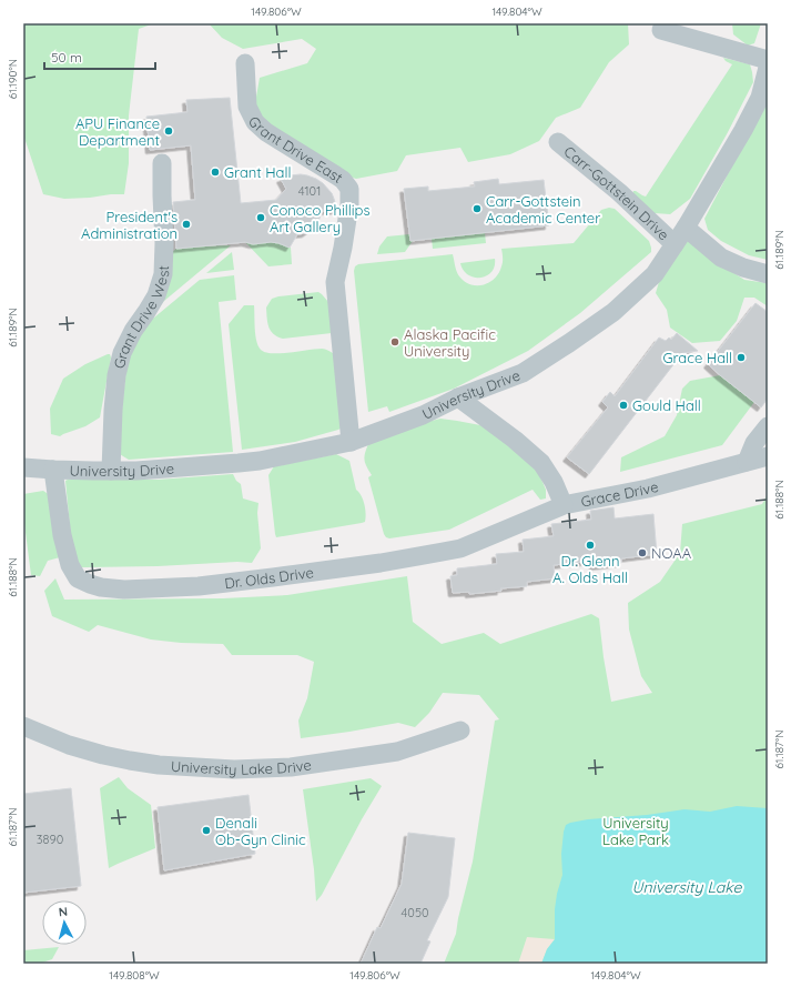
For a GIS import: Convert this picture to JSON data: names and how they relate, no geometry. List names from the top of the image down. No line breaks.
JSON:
{"streets":{"street":["Grant Drive East","Carr-Gottstein Drive","Grant Drive West","University Drive","Grace Drive","Dr. Olds Drive","University Lake Drive"]},"crossings":[["Grant Drive East","University Drive"],["Carr-Gottstein Drive","University Drive"],["Grant Drive West","University Drive"],["University Drive","Grace Drive"],["University Drive","Dr. Olds Drive"],["Grace Drive","Dr. Olds Drive"]],"water":["University Lake"],"parks":["University Lake Park"],"places":["APU Finance Department","Grant Hall","Carr-Gottstein Academic Center","Conoco Phillips Art Gallery","President's Administration","Alaska Pacific University","Grace Hall","Gould Hall","Dr. Glenn A. Olds Hall","NOAA","Denali Ob-Gyn Clinic"],"house_numbers":["4101","3890","4050"],"scale_bar":"50 m","north":"top","coordinates":["149.806°W","149.804°W","61.190°N","61.189°N","61.188°N","61.187°N","149.808°W"]}
